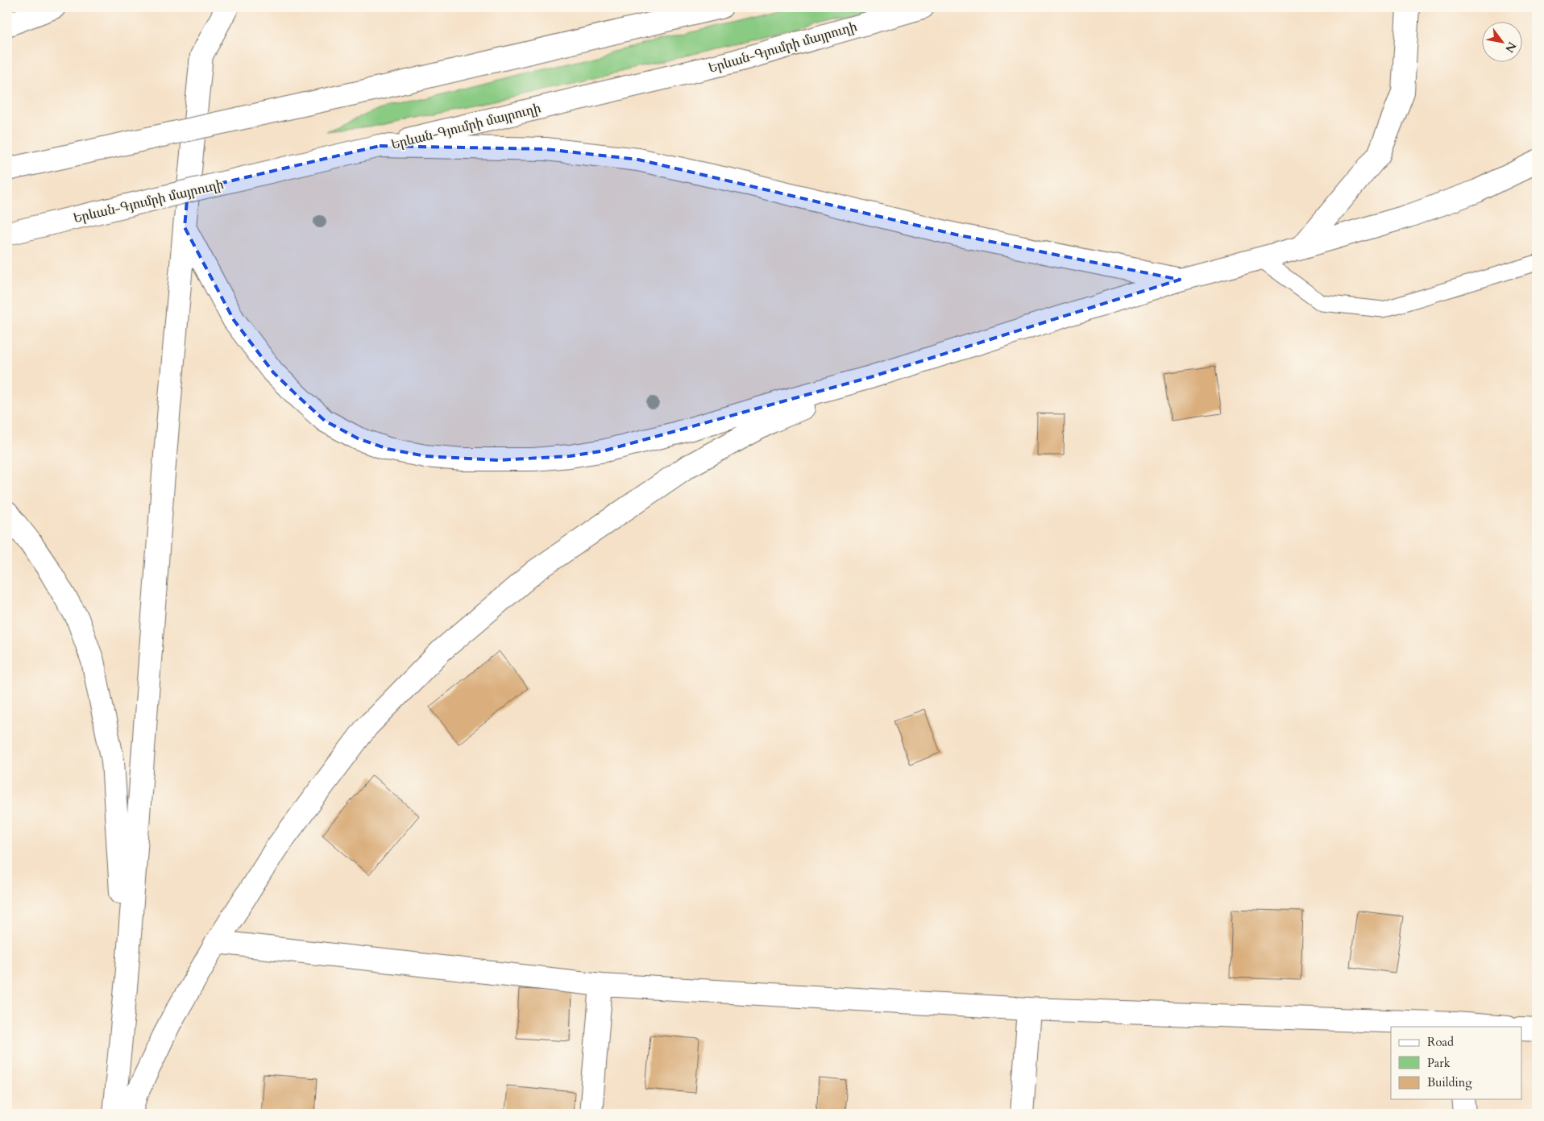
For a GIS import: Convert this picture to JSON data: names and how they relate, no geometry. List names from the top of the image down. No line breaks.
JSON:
{"streets":{"main road":["Երևան-Գյումրի մայրուղի"]},"legend":["Road","Park","Building"],"north":"bottom right"}
